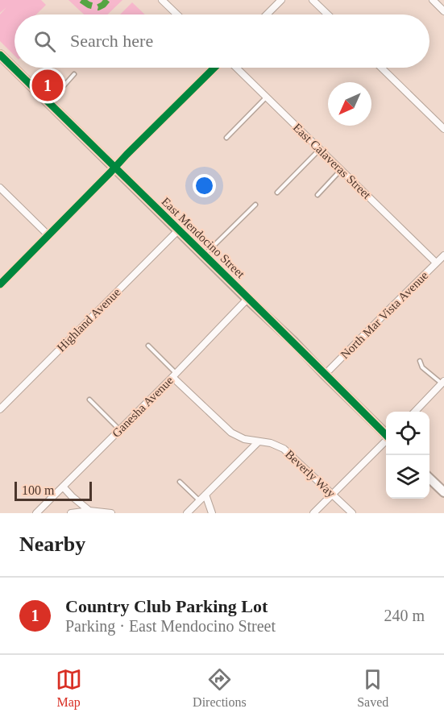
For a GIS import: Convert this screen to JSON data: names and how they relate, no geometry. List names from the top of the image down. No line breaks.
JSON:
{"streets":{"street":["East Calaveras Street","East Mendocino Street","North Mar Vista Avenue","Highland Avenue","Ganesha Avenue","Beverly Way"]},"crossings":[["East Calaveras Street","North Mar Vista Avenue"],["East Mendocino Street","North Mar Vista Avenue"],["East Mendocino Street","Highland Avenue"],["East Mendocino Street","Ganesha Avenue"],["Ganesha Avenue","Beverly Way"]],"scale_bar":"100 m","north":"bottom left","page":{"search":"Search here","pins":"1","scale":"100 m","heading":"Nearby","list":[{"mark":"1","name":"Country Club Parking Lot","note":"Parking · East Mendocino Street","value":"240 m"}],"nav":["Map","Directions","Saved"]}}
